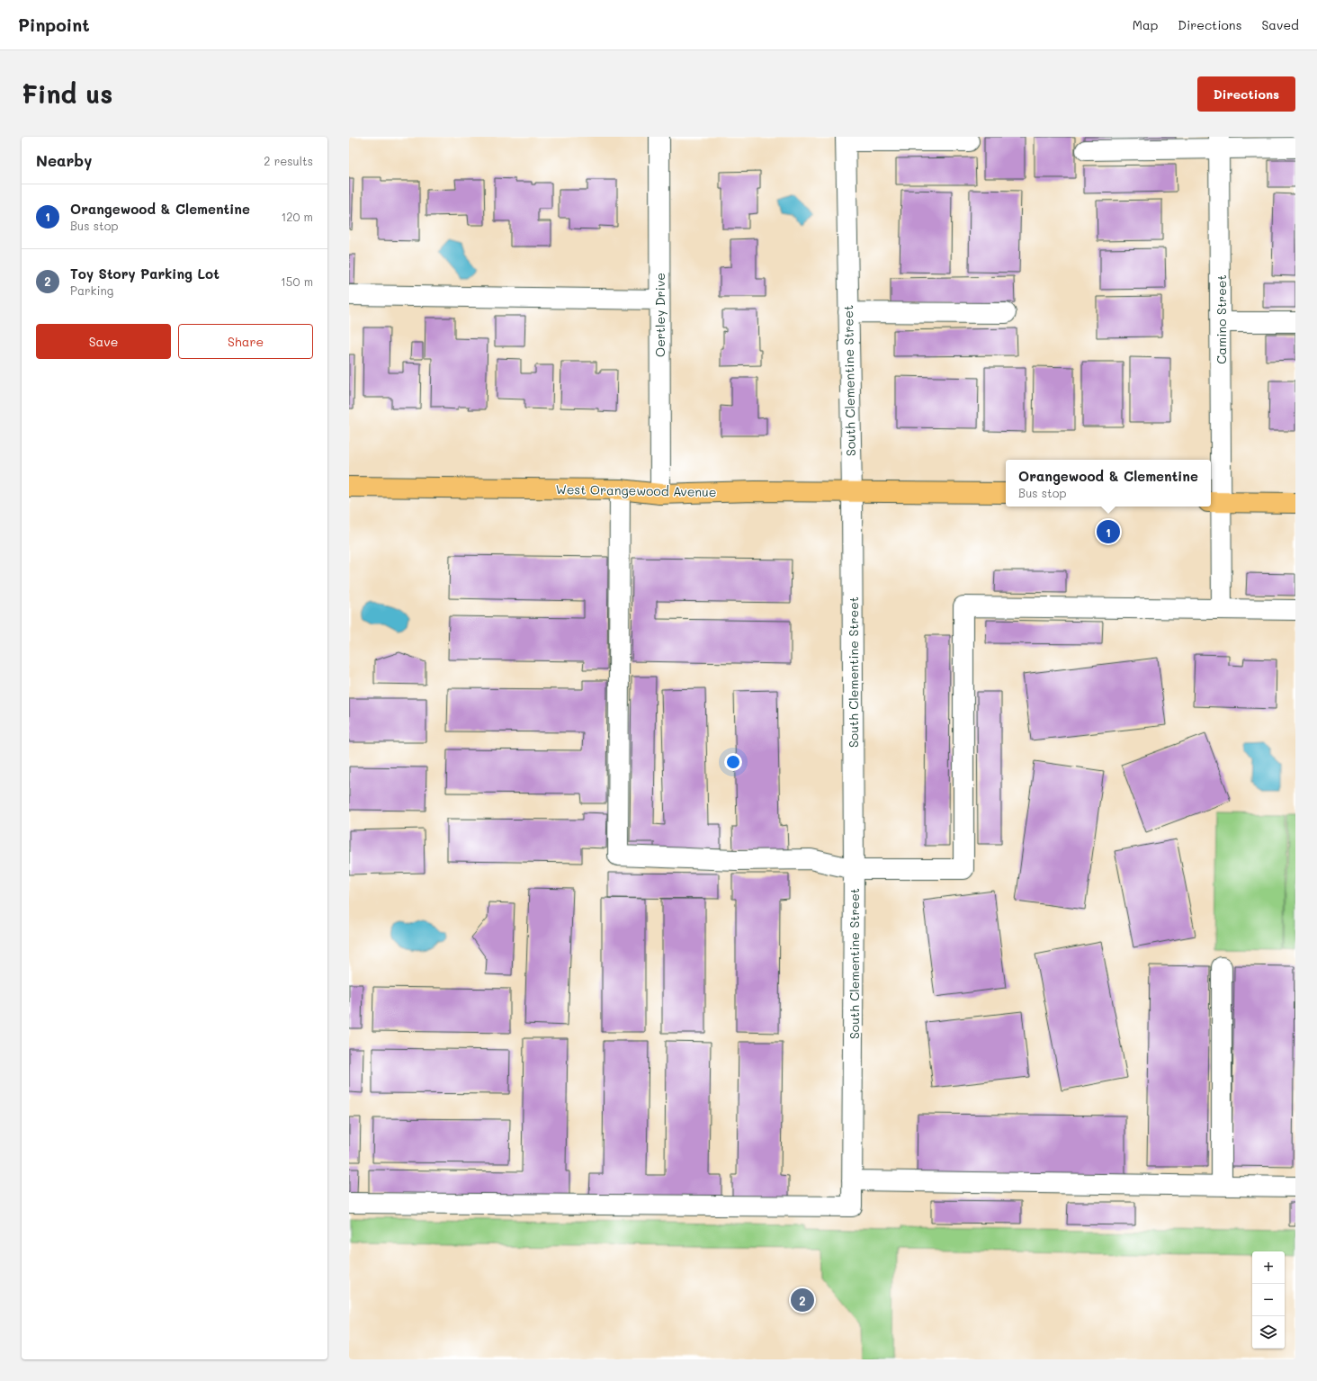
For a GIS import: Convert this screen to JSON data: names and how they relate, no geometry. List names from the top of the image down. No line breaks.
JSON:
{"streets":{"main road":["West Orangewood Avenue"],"street":["Oertley Drive","Camino Street","South Clementine Street"]},"crossings":[["Oertley Drive","West Orangewood Avenue"],["South Clementine Street","West Orangewood Avenue"]],"page":{"header":"Pinpoint","nav":["Map","Directions","Saved"],"buttons":["Directions",["Save","Share"]],"title":"Find us","heading":["Nearby","2 results"],"list":[{"mark":"1","name":"Orangewood & Clementine","note":"Bus stop","value":"120 m"},{"mark":"2","name":"Toy Story Parking Lot","note":"Parking","value":"150 m"}],"popup":["Orangewood & Clementine","Bus stop"],"pins":["1","2"],"map_buttons":["+","−"]}}
